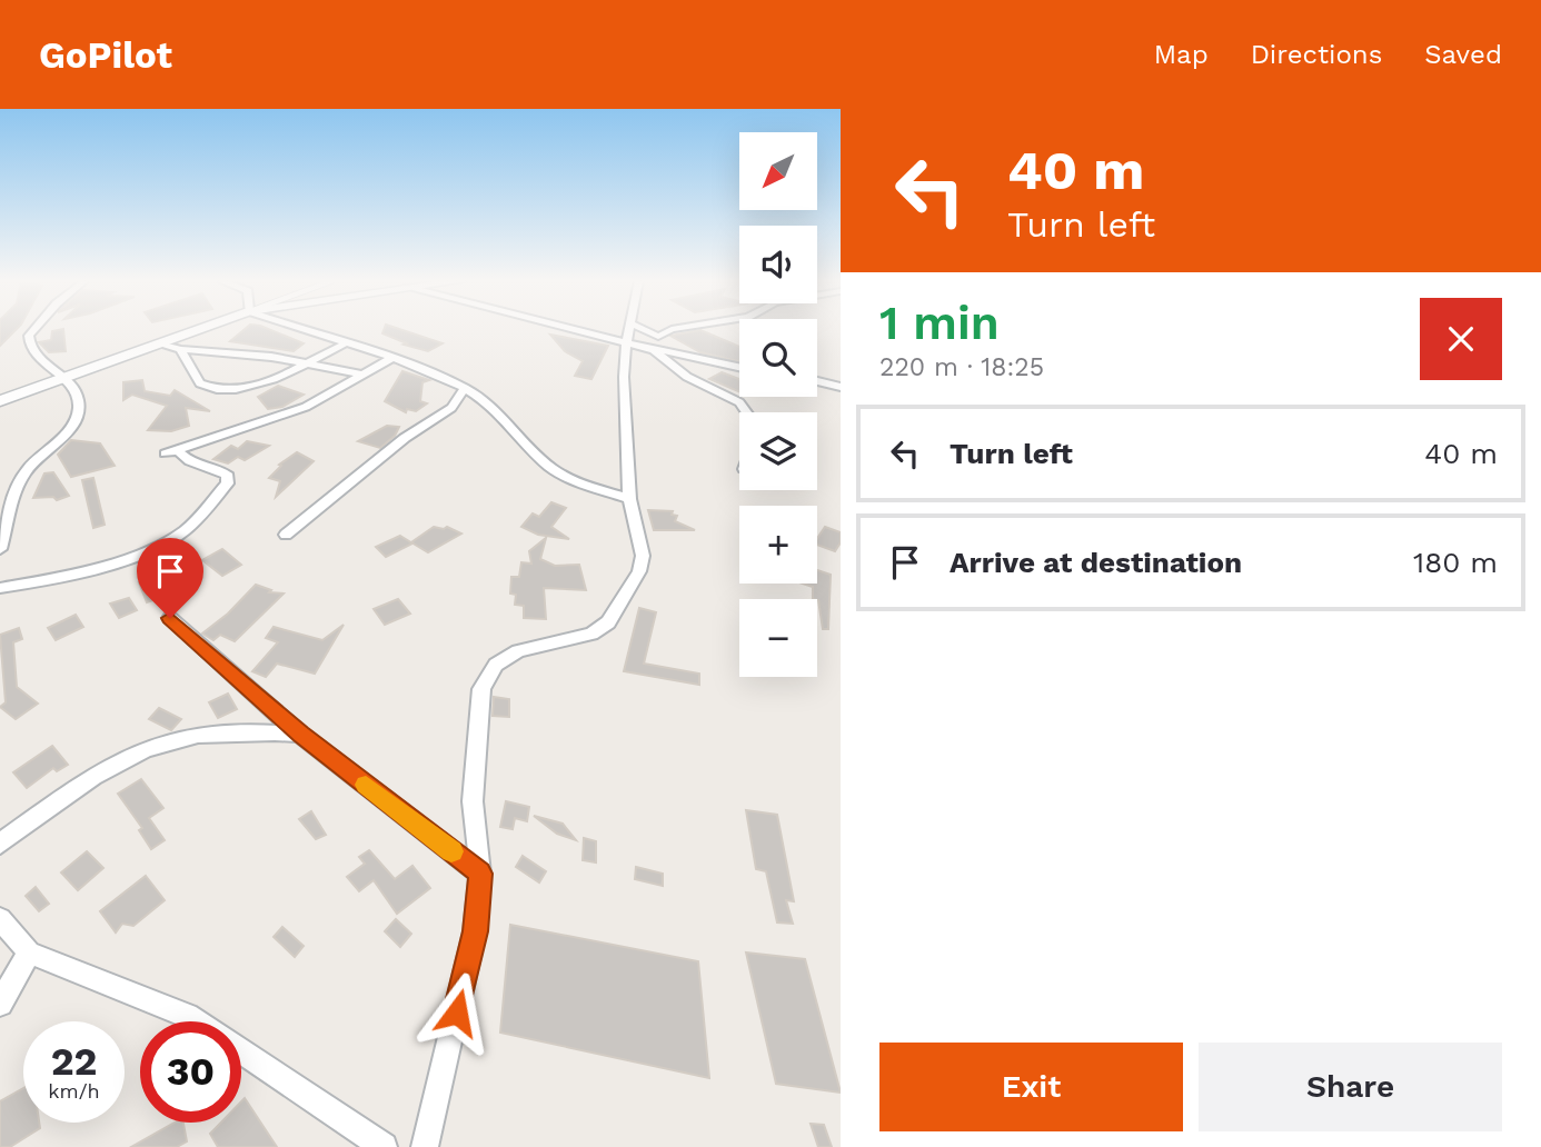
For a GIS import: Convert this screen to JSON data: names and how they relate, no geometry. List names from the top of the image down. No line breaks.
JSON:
{"north":"bottom left","page":{"header":"GoPilot","nav":["Map","Directions","Saved"],"turn":["40 m","Turn left"],"map_buttons":["+","−"],"heading":["1 min","220 m · 18:25"],"list":[{"name":"Turn left","value":"40 m"},{"name":"Arrive at destination","value":"180 m"}],"speed":"22 km/h","limit":"30","buttons":["Exit","Share"]}}
